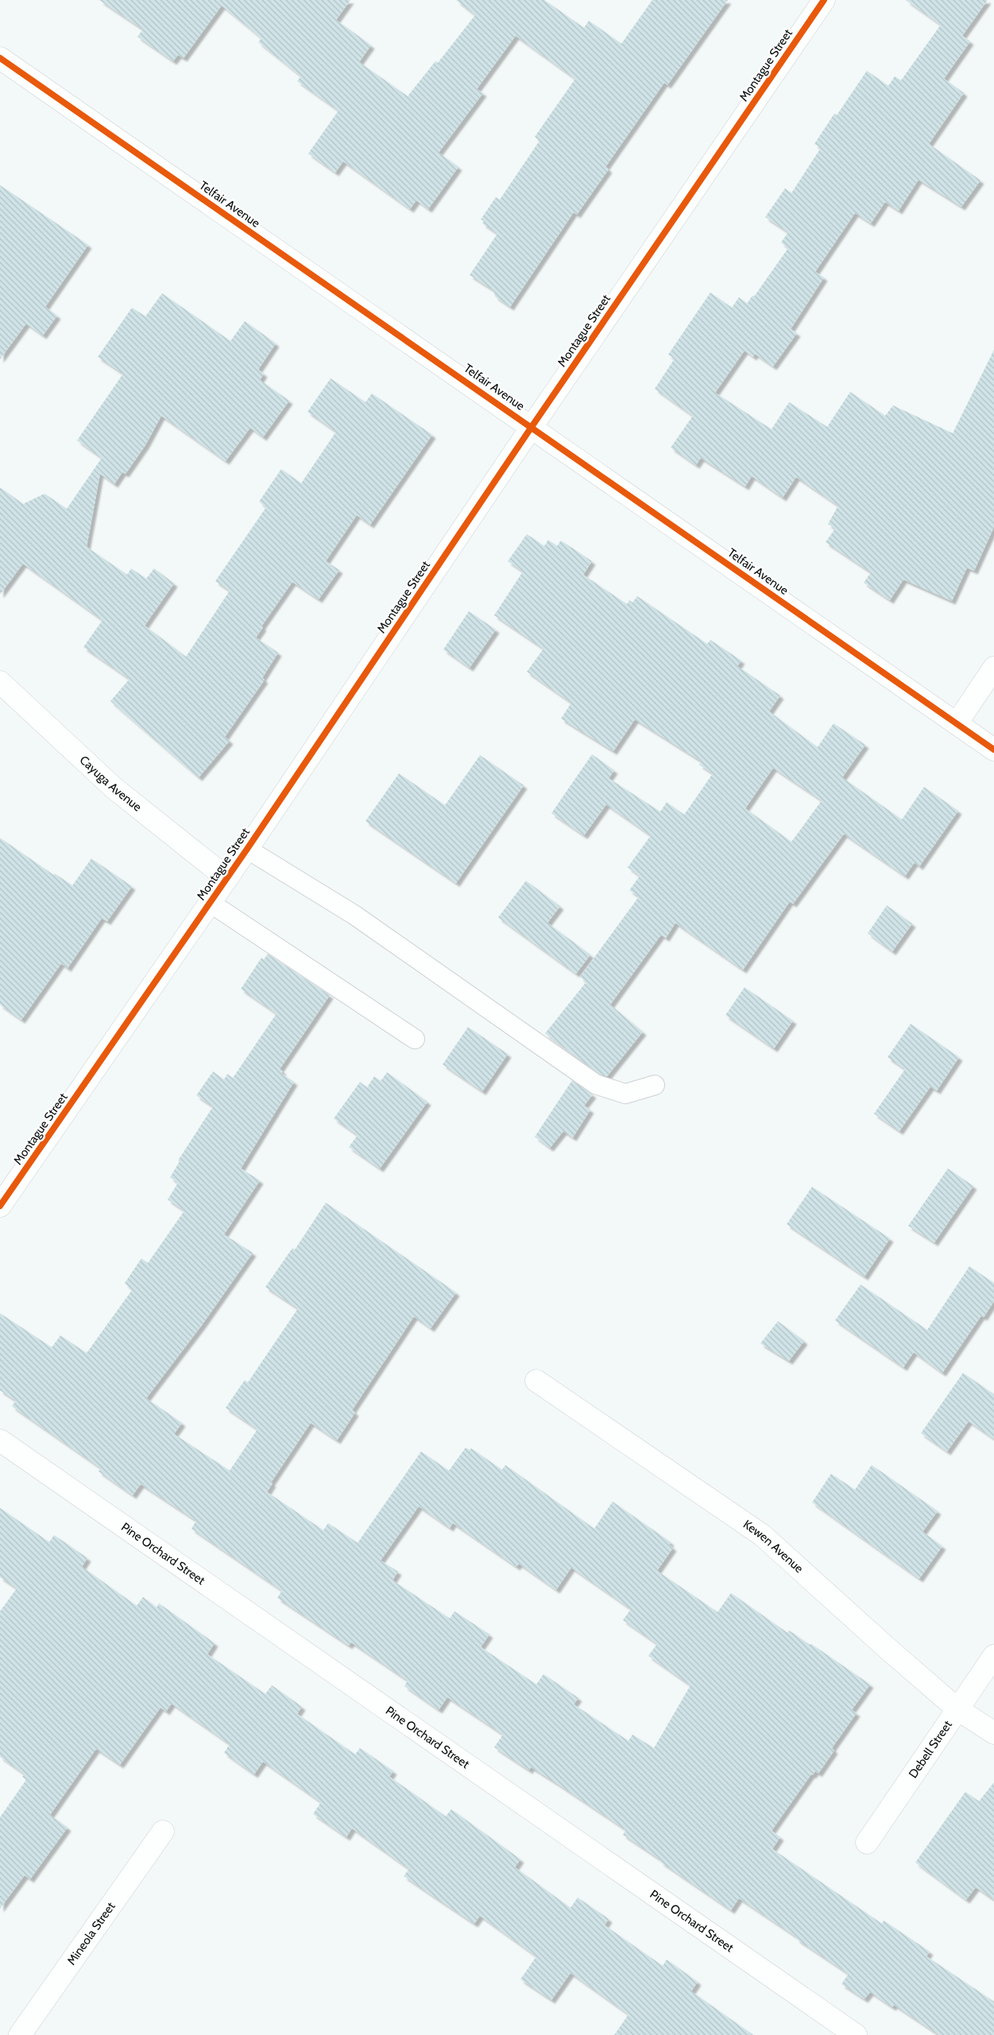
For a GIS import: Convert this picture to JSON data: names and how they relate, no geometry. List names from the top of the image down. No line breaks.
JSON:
{"streets":{"street":["Montague Street","Telfair Avenue","Cayuga Avenue","Kewen Avenue","Pine Orchard Street","Debell Street","Mineola Street"]},"crossings":[["Montague Street","Telfair Avenue"],["Montague Street","Cayuga Avenue"],["Kewen Avenue","Debell Street"]]}
